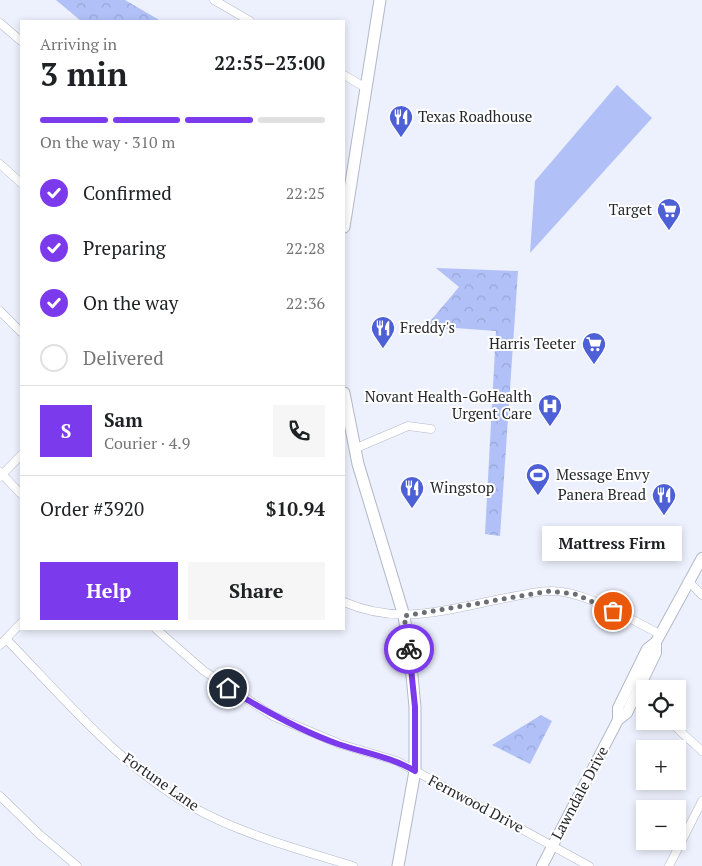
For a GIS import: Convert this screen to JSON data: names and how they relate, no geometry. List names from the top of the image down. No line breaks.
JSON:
{"streets":{"main road":["Lawndale Drive"],"street":["Fortune Lane","Fernwood Drive"]},"crossings":[["Lawndale Drive","Fernwood Drive"]],"places":{"restaurant":["Texas Roadhouse","Freddy's","Wingstop","Panera Bread"],"supermarket":["Target","Harris Teeter"],"hospital":["Novant Health-GoHealth Urgent Care"],"sports":["Message Envy"],"other":["Mattress Firm"]},"page":{"heading":["3 min","Arriving in","22:55–23:00"],"panel":["Sam","Courier · 4.9","Order #3920","$10.94"],"bar":"On the way · 310 m","list":[["Confirmed","22:25"],["Preparing","22:28"],["On the way","22:36"],"Delivered"],"round":"S","bubble":"Mattress Firm","buttons":["Help","Share"],"map_buttons":["+","−"]}}
